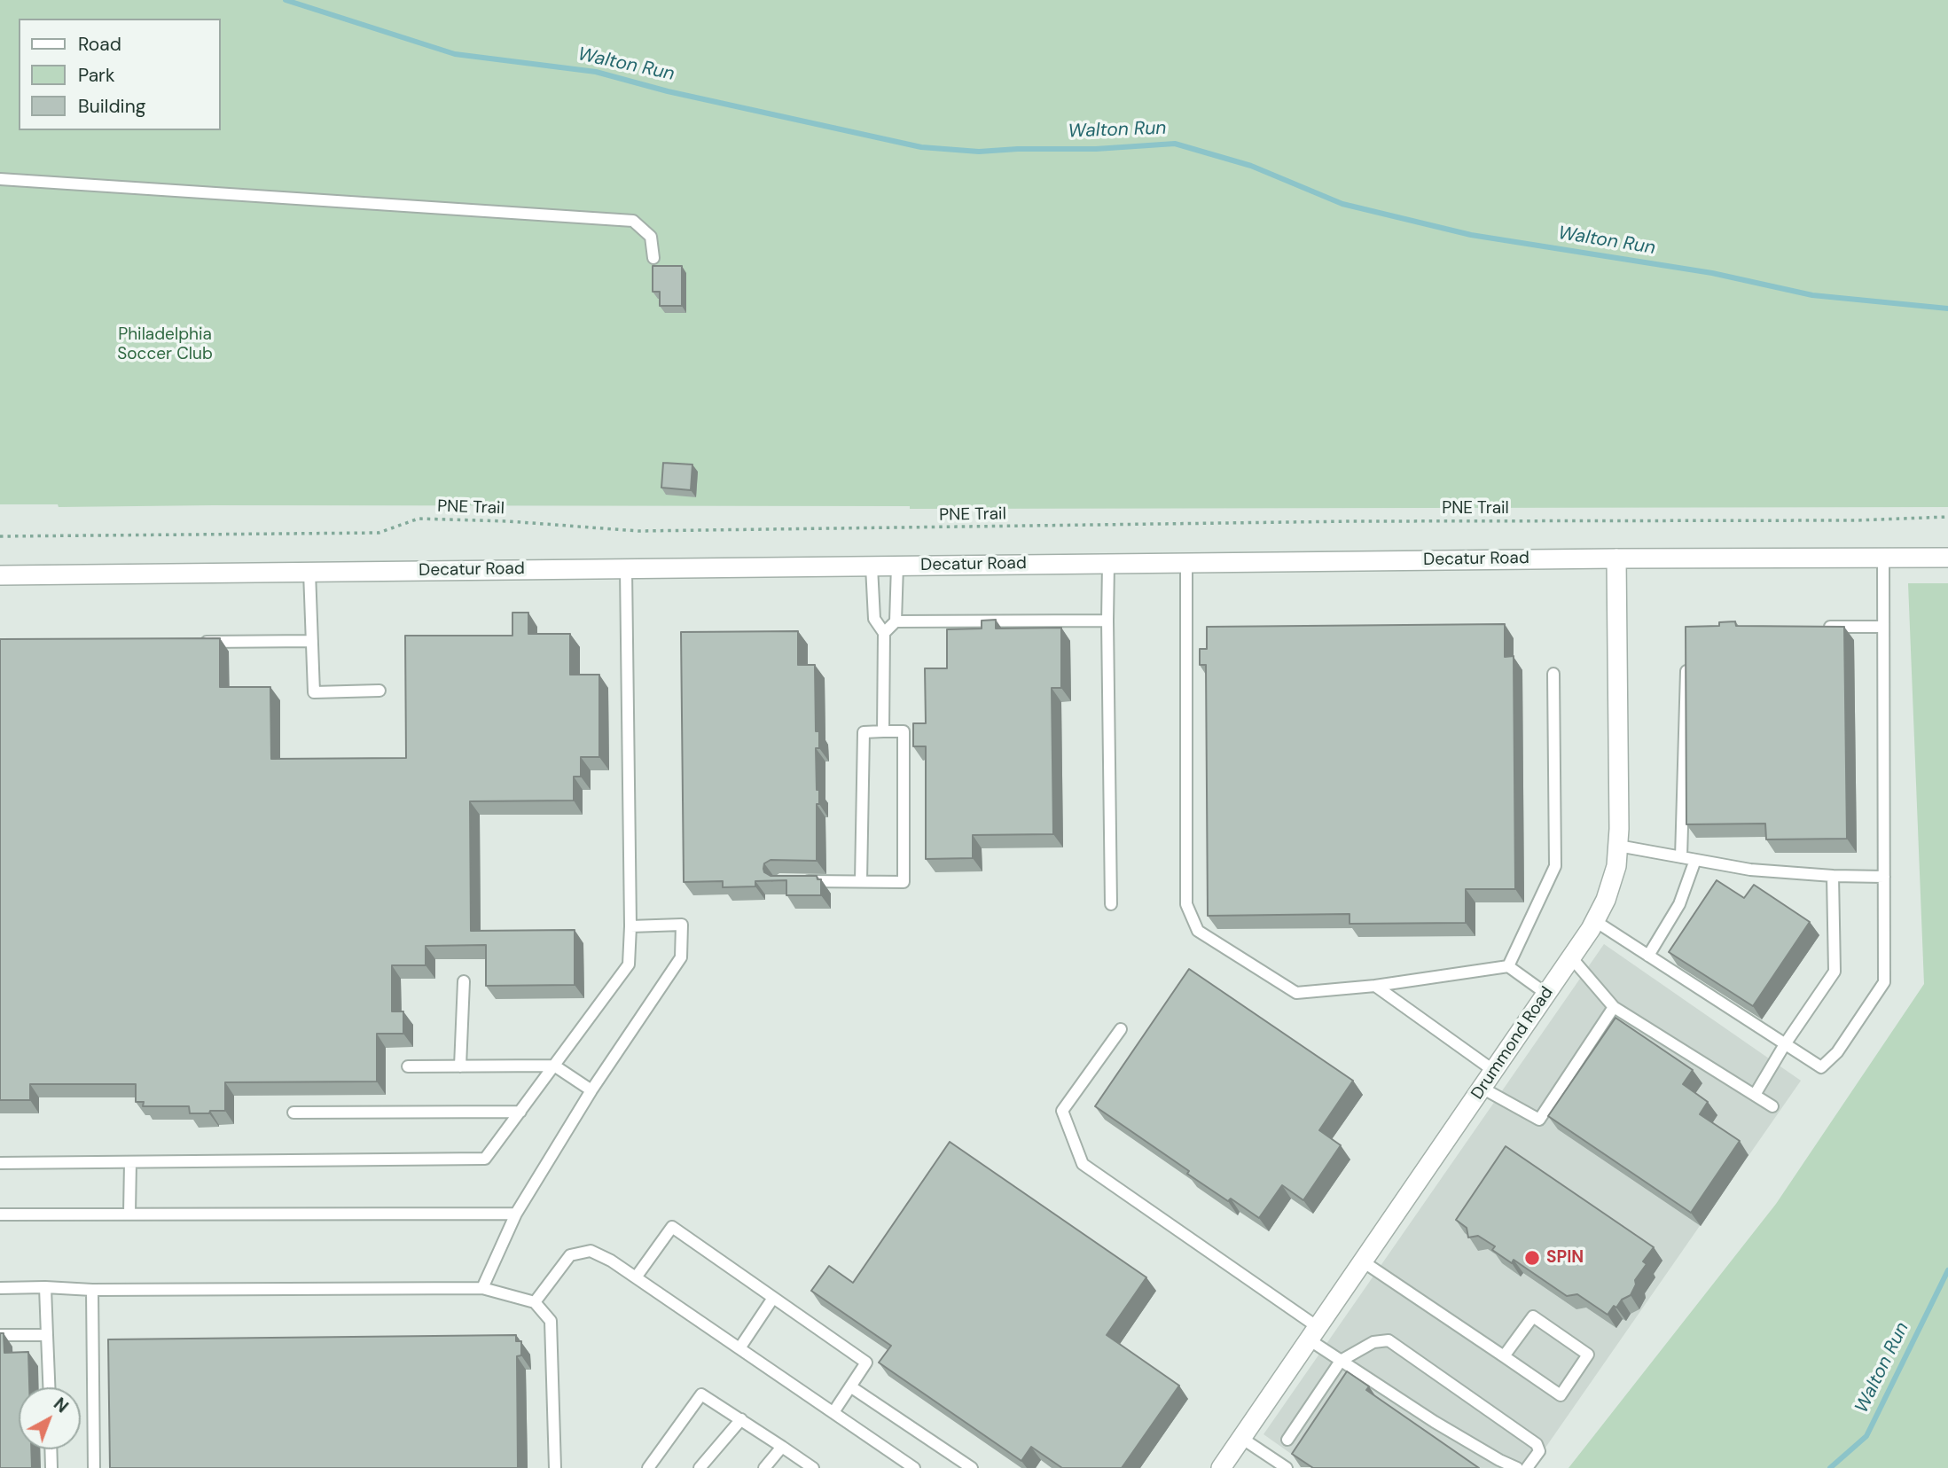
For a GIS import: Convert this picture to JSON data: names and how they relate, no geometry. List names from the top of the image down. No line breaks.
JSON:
{"streets":{"street":["Decatur Road","Drummond Road"],"path":["PNE Trail"]},"crossings":[["Decatur Road","Drummond Road"]],"water":["Walton Run"],"parks":["Philadelphia Soccer Club"],"places":["SPIN"],"legend":["Road","Park","Building"],"north":"top right"}
